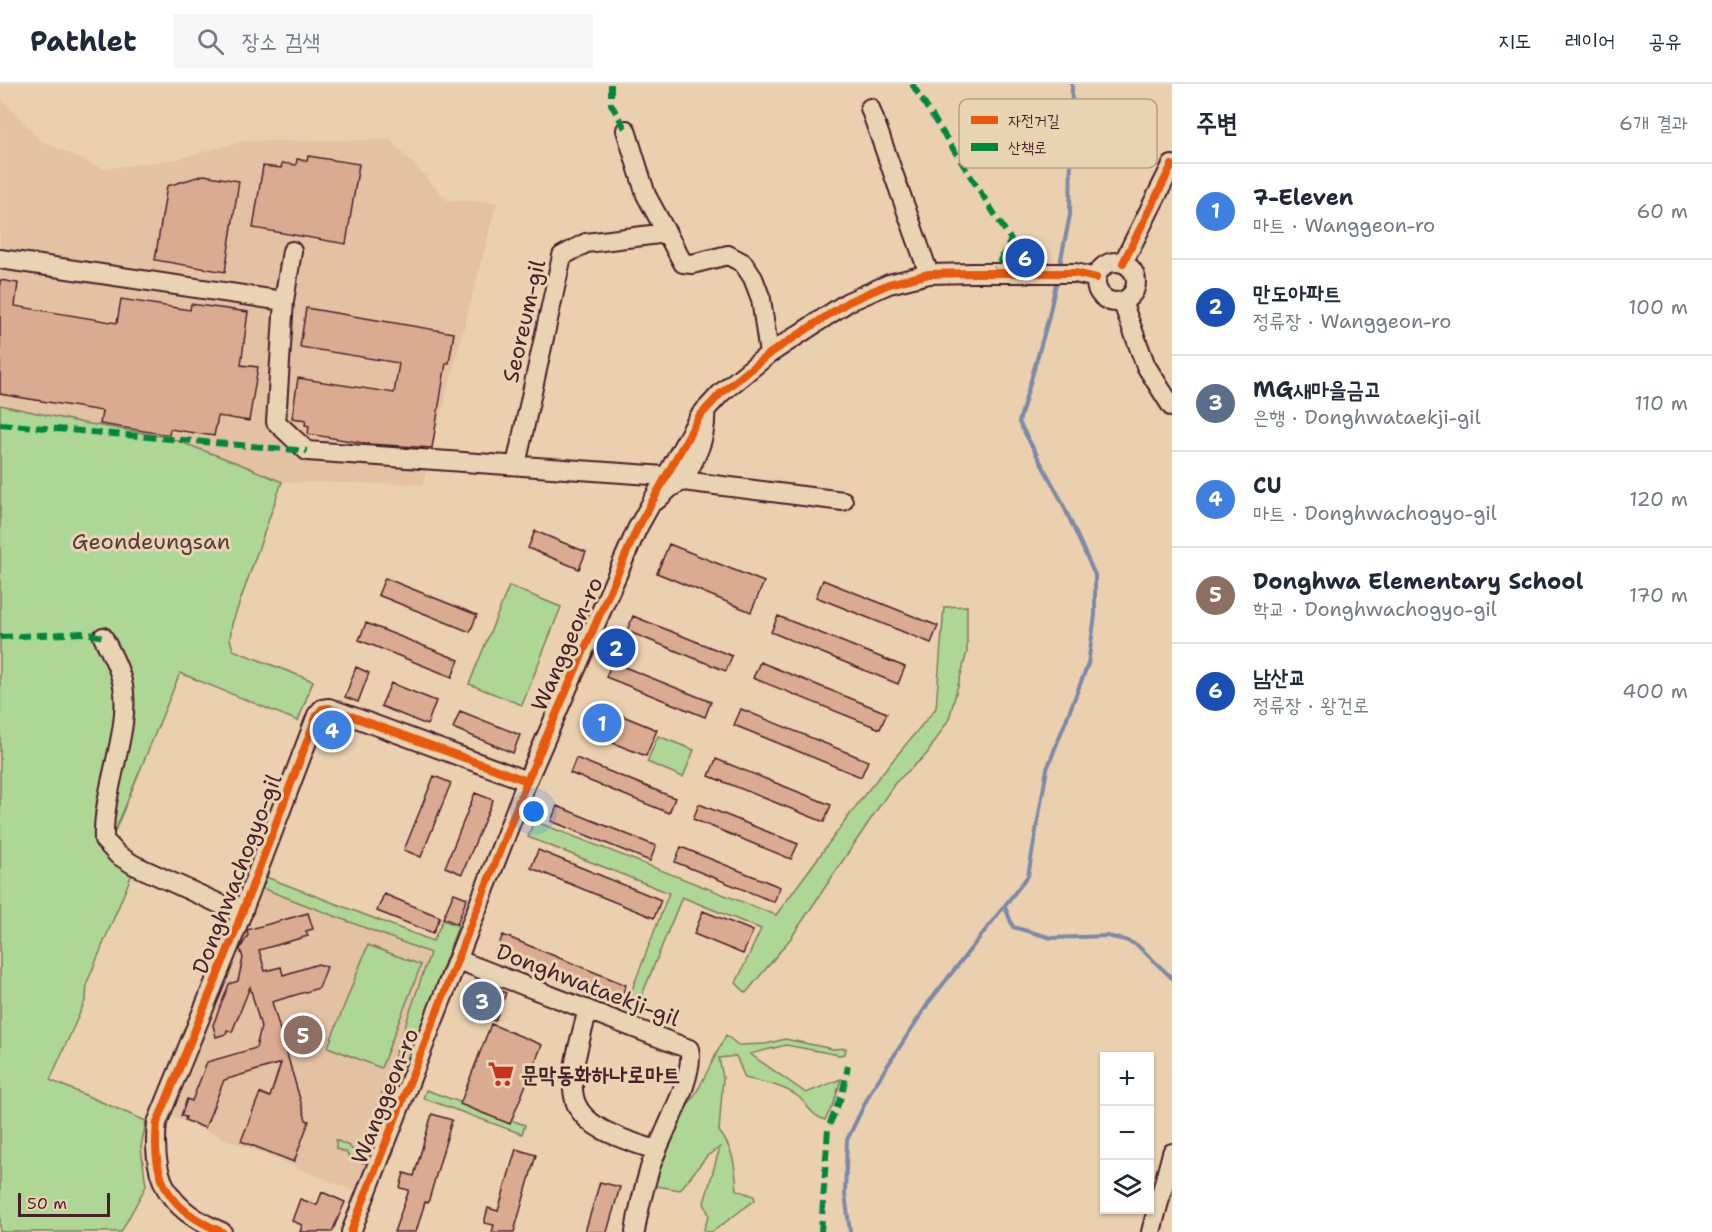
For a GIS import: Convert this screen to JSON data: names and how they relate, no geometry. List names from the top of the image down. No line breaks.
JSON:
{"streets":{"street":["Seoreum-gil","Wanggeon-ro","Donghwachogyo-gil","Donghwataekji-gil"]},"crossings":[["Wanggeon-ro","Donghwachogyo-gil"],["Wanggeon-ro","Donghwataekji-gil"]],"parks":["Geondeungsan"],"places":{"supermarket":["문막동화하나로마트"]},"legend":["자전거길","산책로"],"scale_bar":"50 m","page":{"header":"Pathlet","search":"장소 검색","nav":["지도","레이어","공유"],"heading":["주변","6개 결과"],"list":[{"mark":"1","name":"7-Eleven","note":"마트 · Wanggeon-ro","value":"60 m"},{"mark":"2","name":"만도아파트","note":"정류장 · Wanggeon-ro","value":"100 m"},{"mark":"3","name":"MG새마을금고","note":"은행 · Donghwataekji-gil","value":"110 m"},{"mark":"4","name":"CU","note":"마트 · Donghwachogyo-gil","value":"120 m"},{"mark":"5","name":"Donghwa Elementary School","note":"학교 · Donghwachogyo-gil","value":"170 m"},{"mark":"6","name":"남산교","note":"정류장 · 왕건로","value":"400 m"}],"pins":["6","2","1","4","3","5"],"map_buttons":["+","−"],"scale":"50 m"}}
